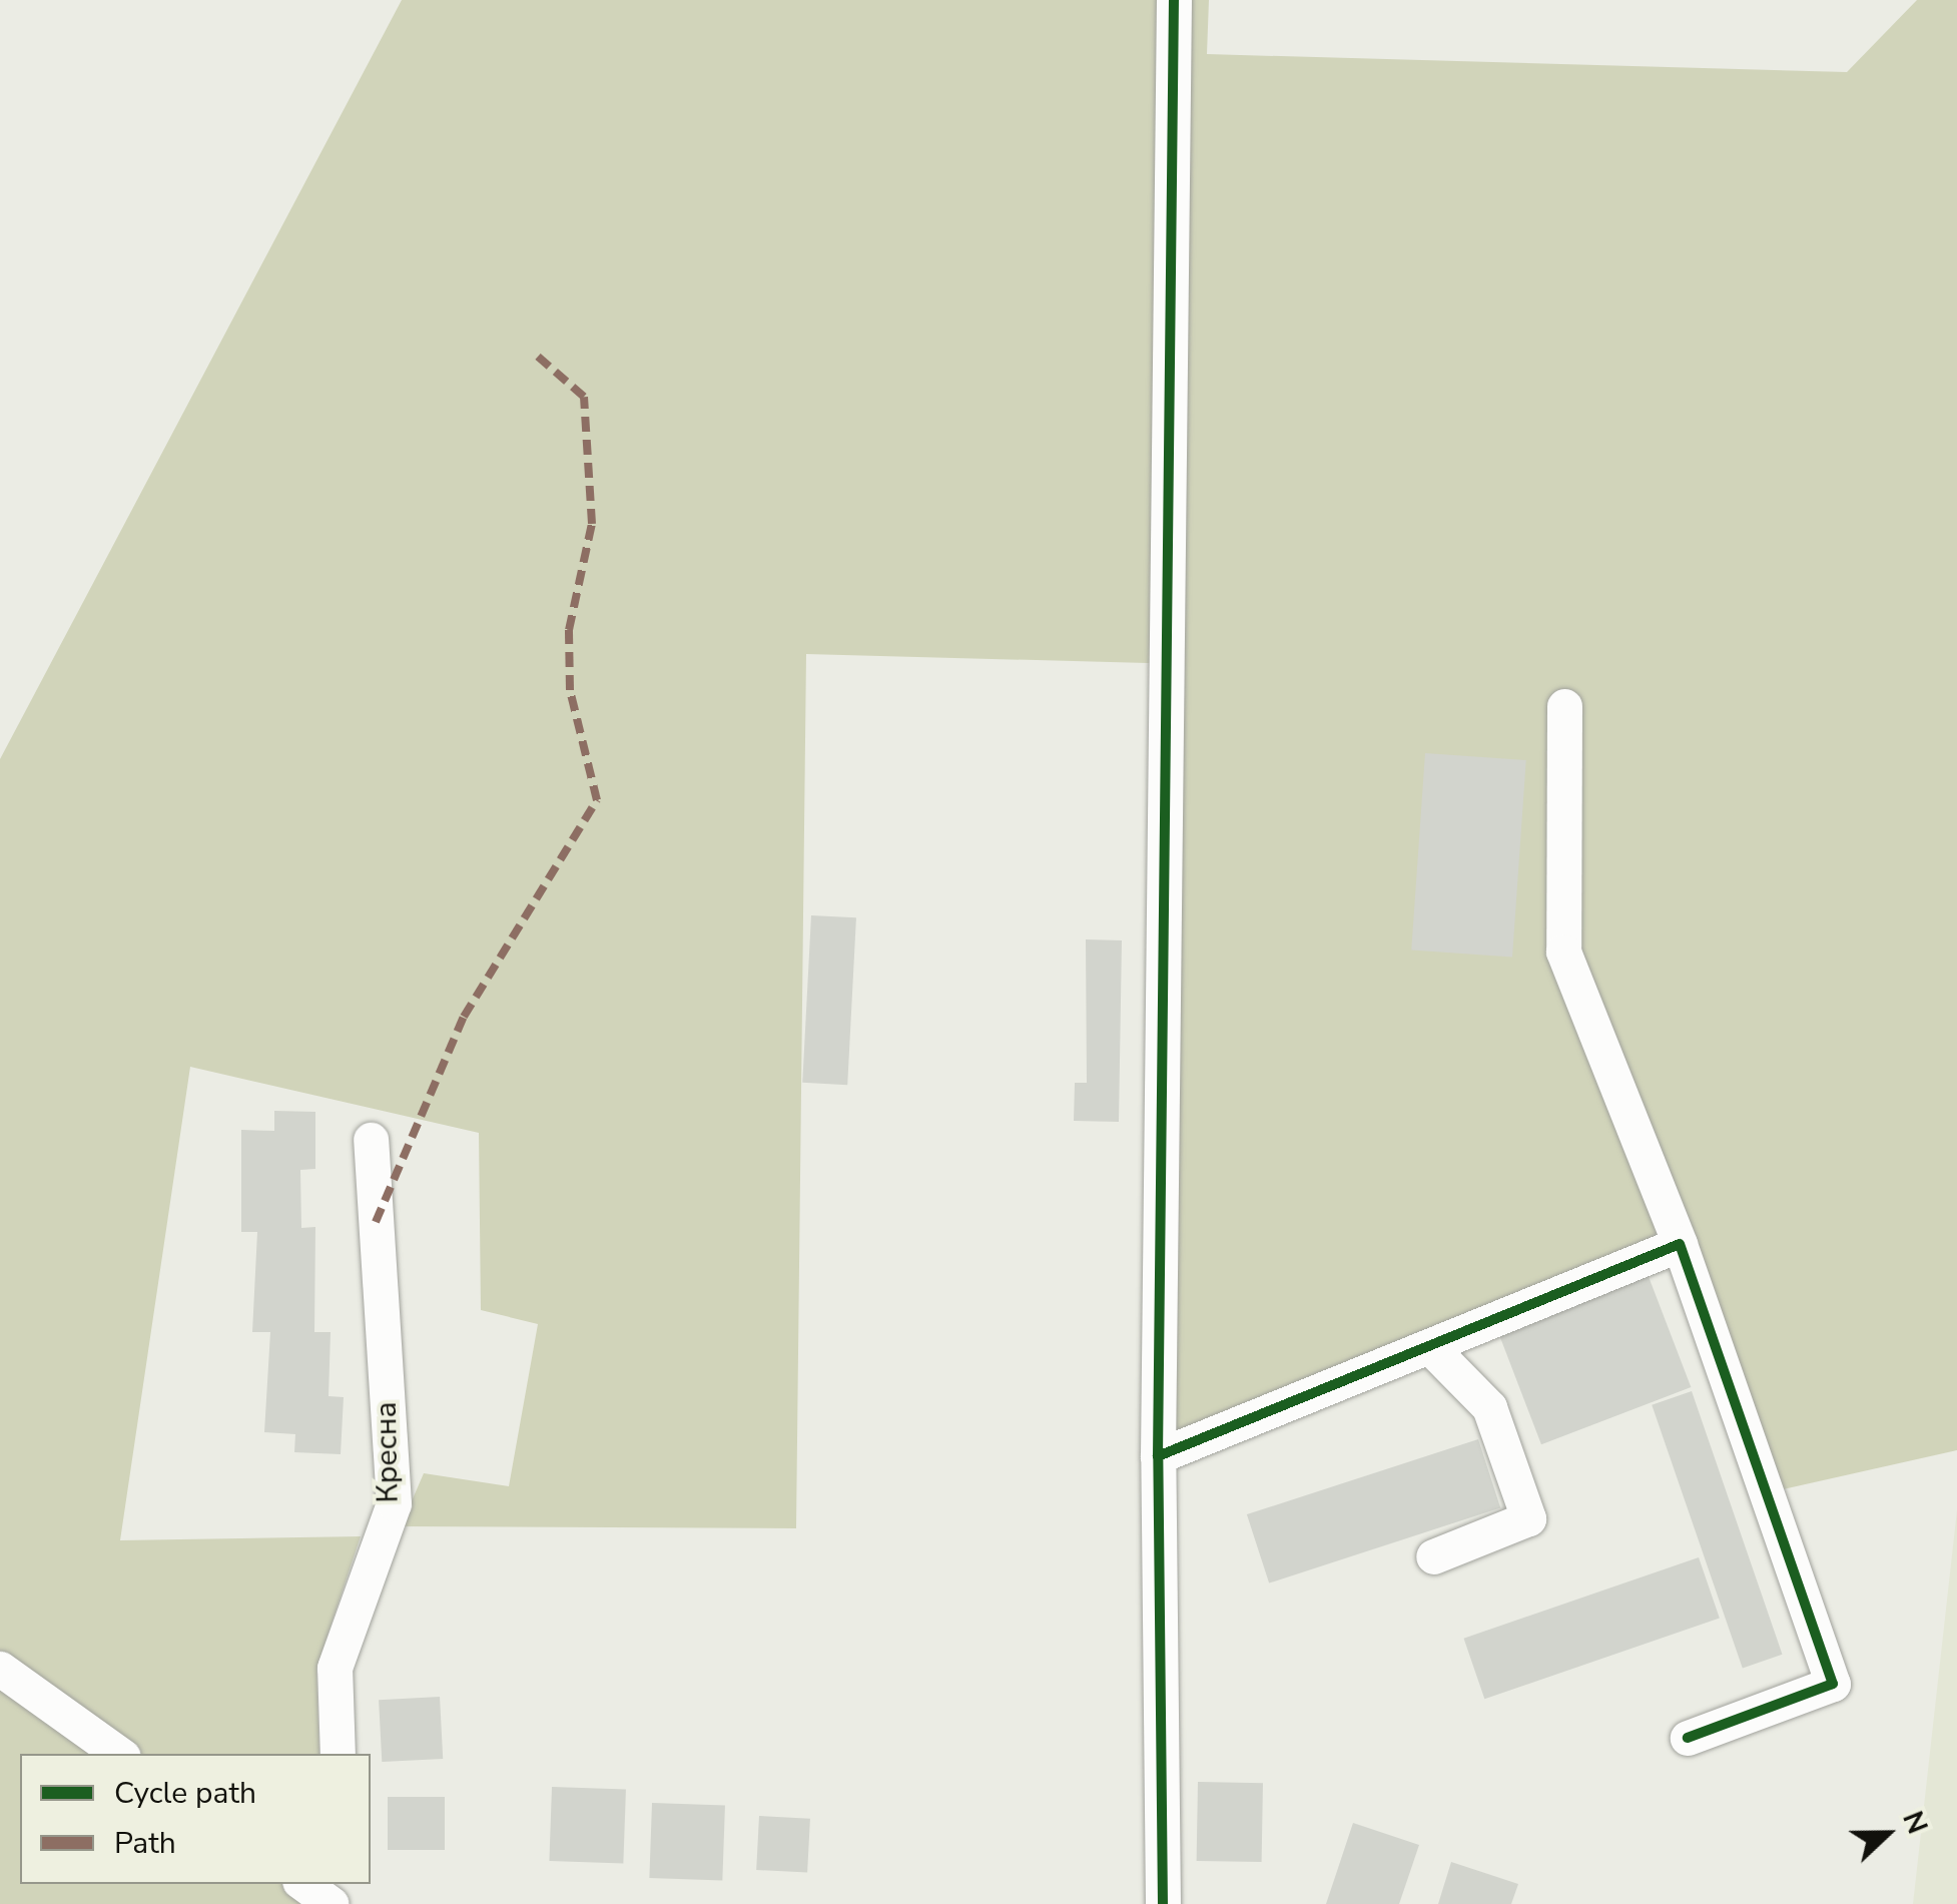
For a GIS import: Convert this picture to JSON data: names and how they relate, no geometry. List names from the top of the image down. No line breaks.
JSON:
{"streets":{"street":["Кресна"]},"legend":["Cycle path","Path"],"north":"right"}
